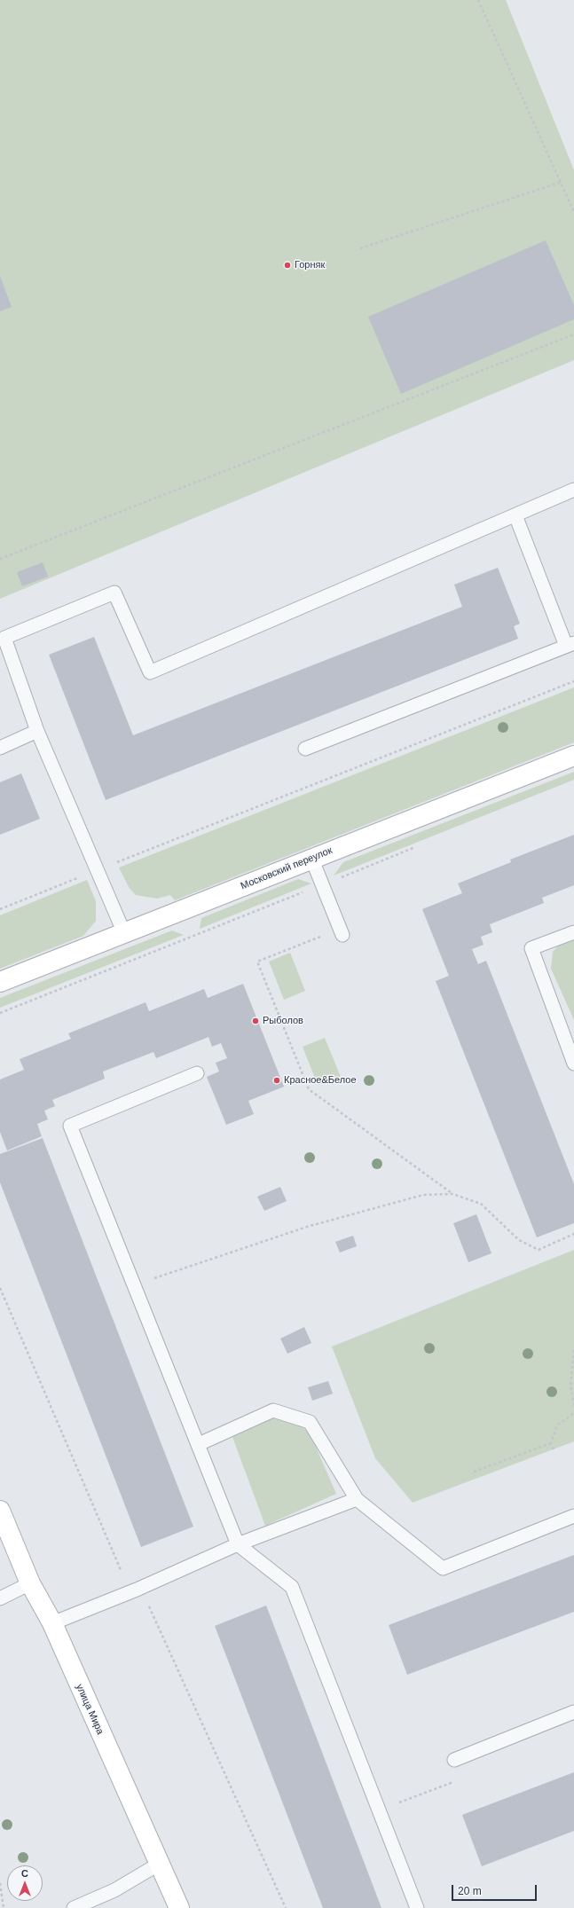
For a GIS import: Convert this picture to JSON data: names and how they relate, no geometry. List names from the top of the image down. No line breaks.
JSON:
{"streets":{"street":["Московский переулок","улица Мира"]},"places":["Горняк","Рыболов","Красное&Белое"],"scale_bar":"20 m","north":"top"}
